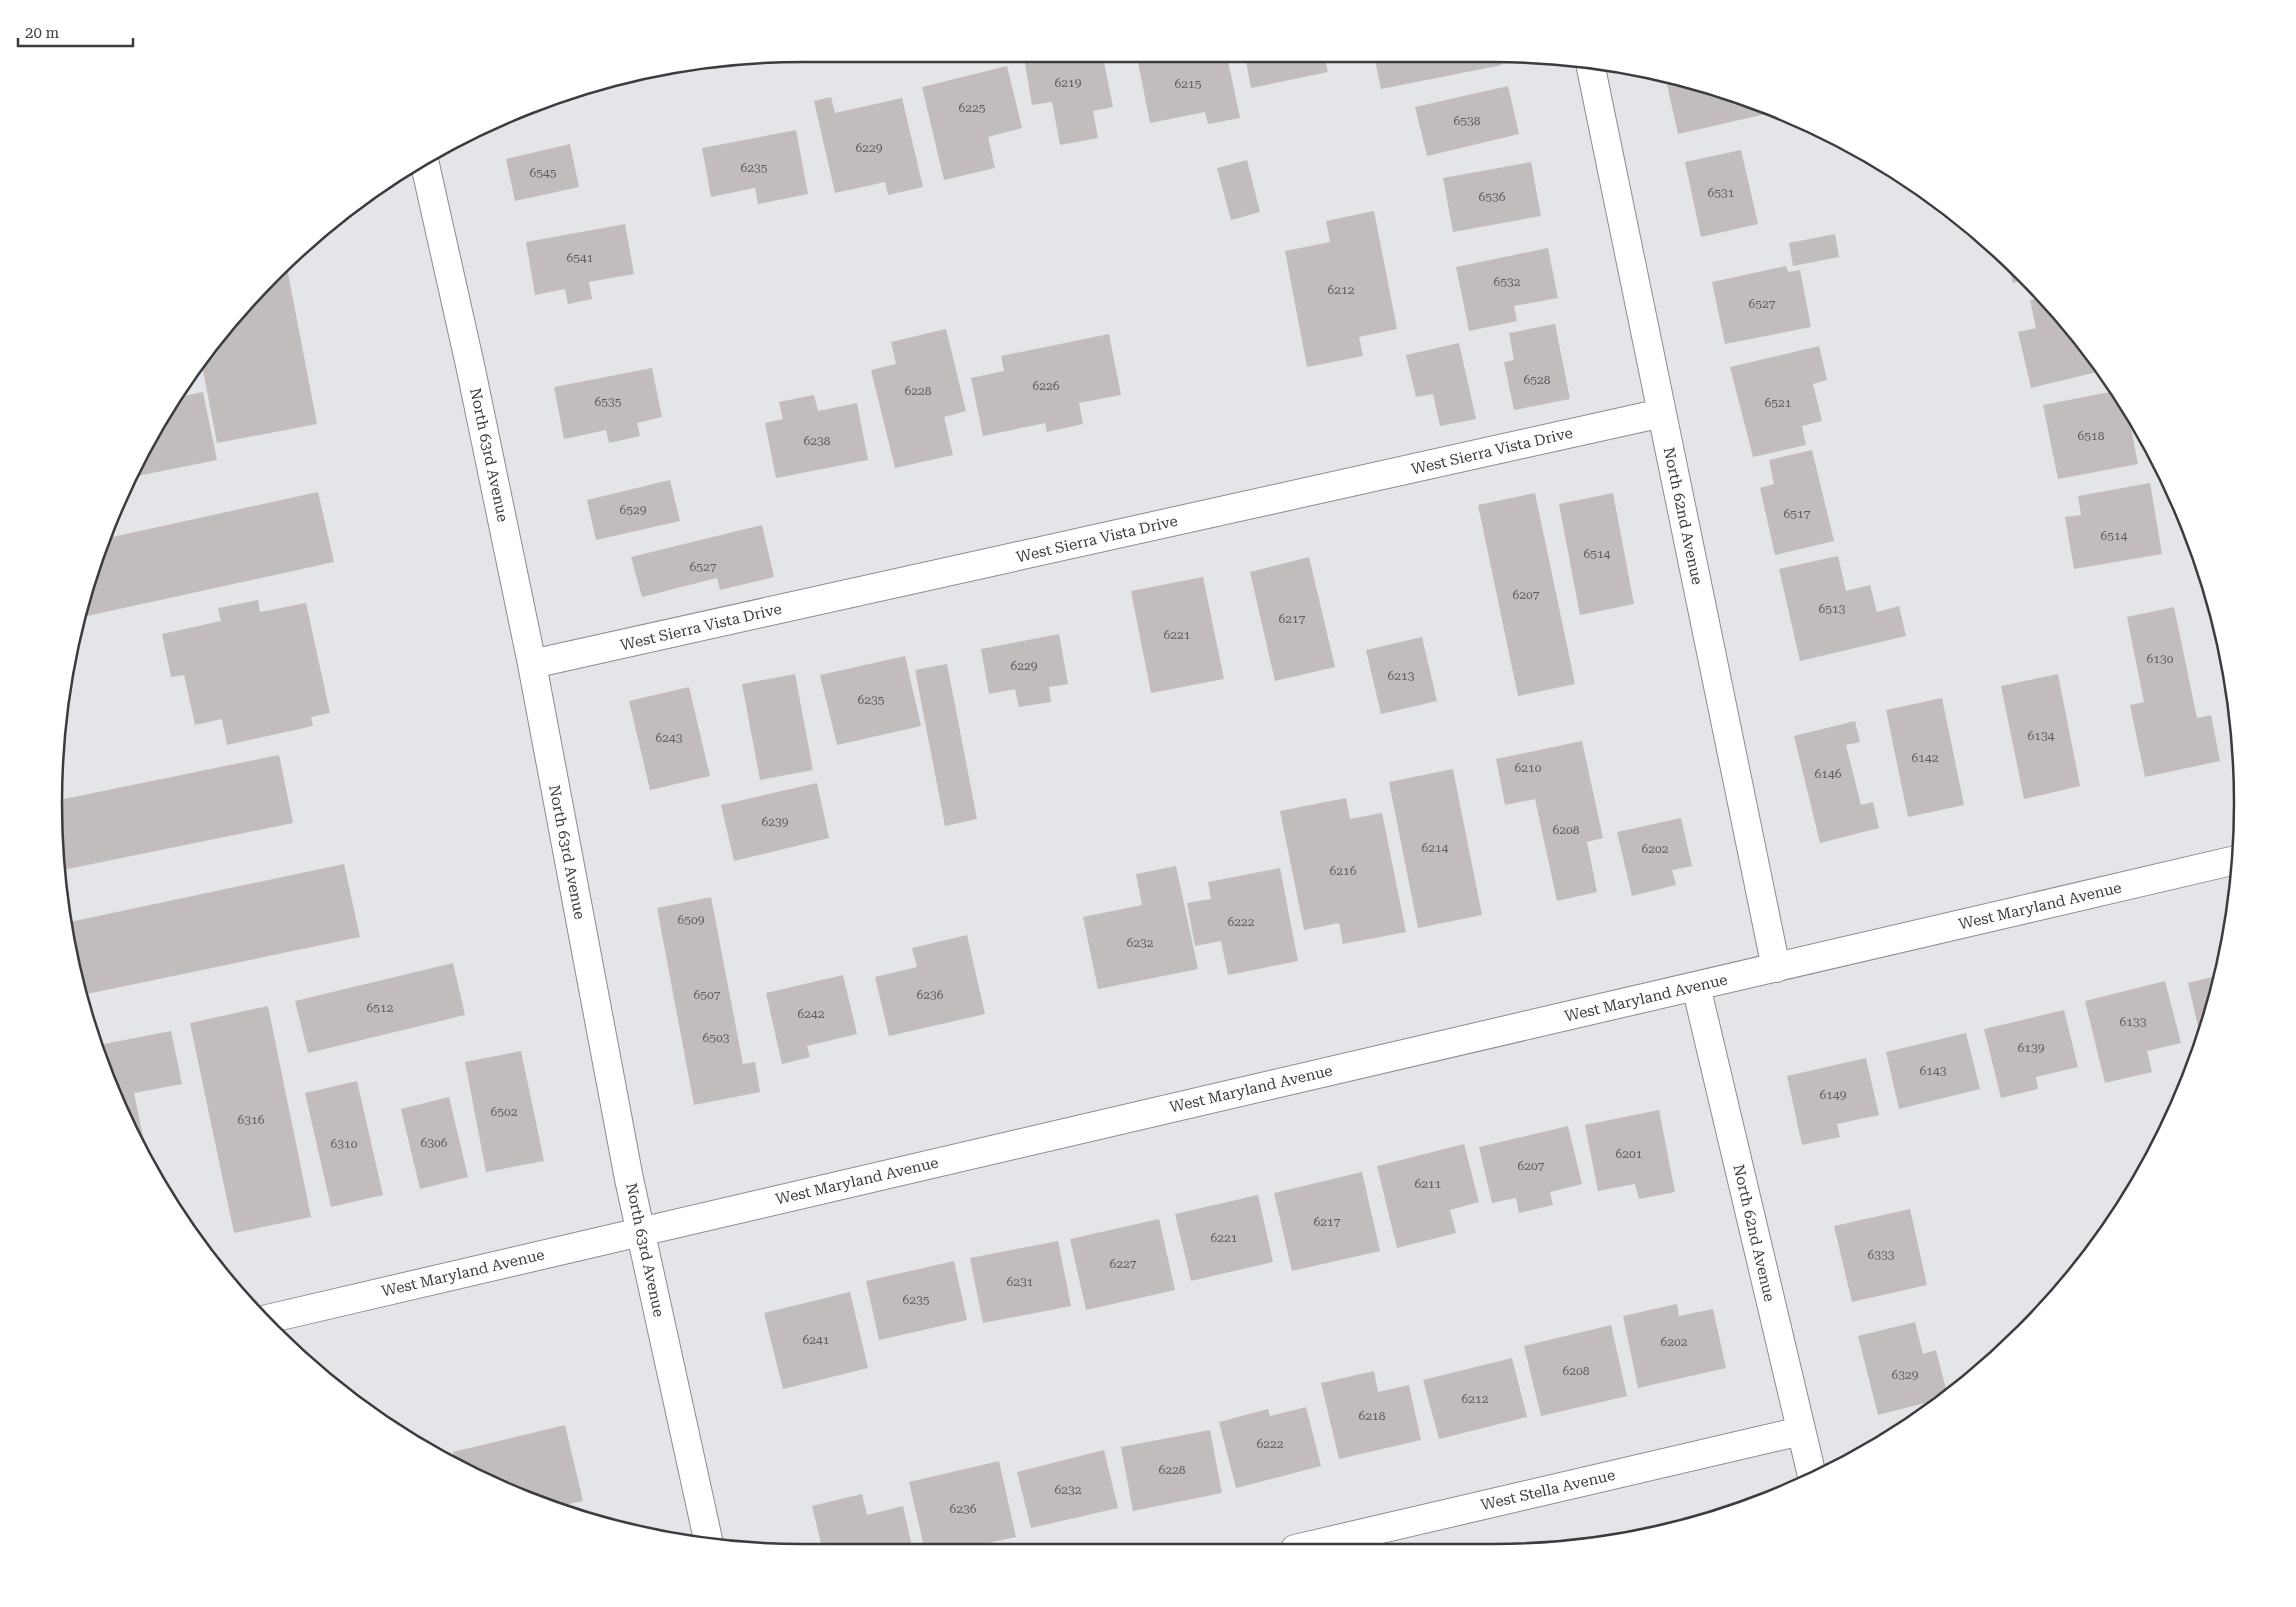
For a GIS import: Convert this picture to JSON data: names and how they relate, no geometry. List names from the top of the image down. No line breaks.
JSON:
{"streets":{"street":["West Sierra Vista Drive","North 63rd Avenue","North 62nd Avenue","West Maryland Avenue","West Stella Avenue"]},"crossings":[["West Sierra Vista Drive","North 63rd Avenue"],["West Sierra Vista Drive","North 62nd Avenue"],["North 63rd Avenue","West Maryland Avenue"],["North 62nd Avenue","West Maryland Avenue"],["North 62nd Avenue","West Stella Avenue"]],"house_numbers":["6219","6215","6225","6538","6229","6235","6545","6531","6536","6541","6532","6212","6527","6528","6226","6228","6535","6521","6518","6238","6529","6517","6514","6514","6527","6207","6513","6217","6221","6130","6229","6213","6235","6134","6243","6142","6210","6146","6239","6208","6214","6202","6216","6509","6222","6232","6507","6236","6512","6242","6133","6503","6139","6143","6149","6502","6316","6306","6310","6201","6207","6211","6217","6221","6333","6227","6231","6235","6241","6202","6208","6329","6212","6218","6222","6228","6232","6236"],"scale_bar":"20 m"}
